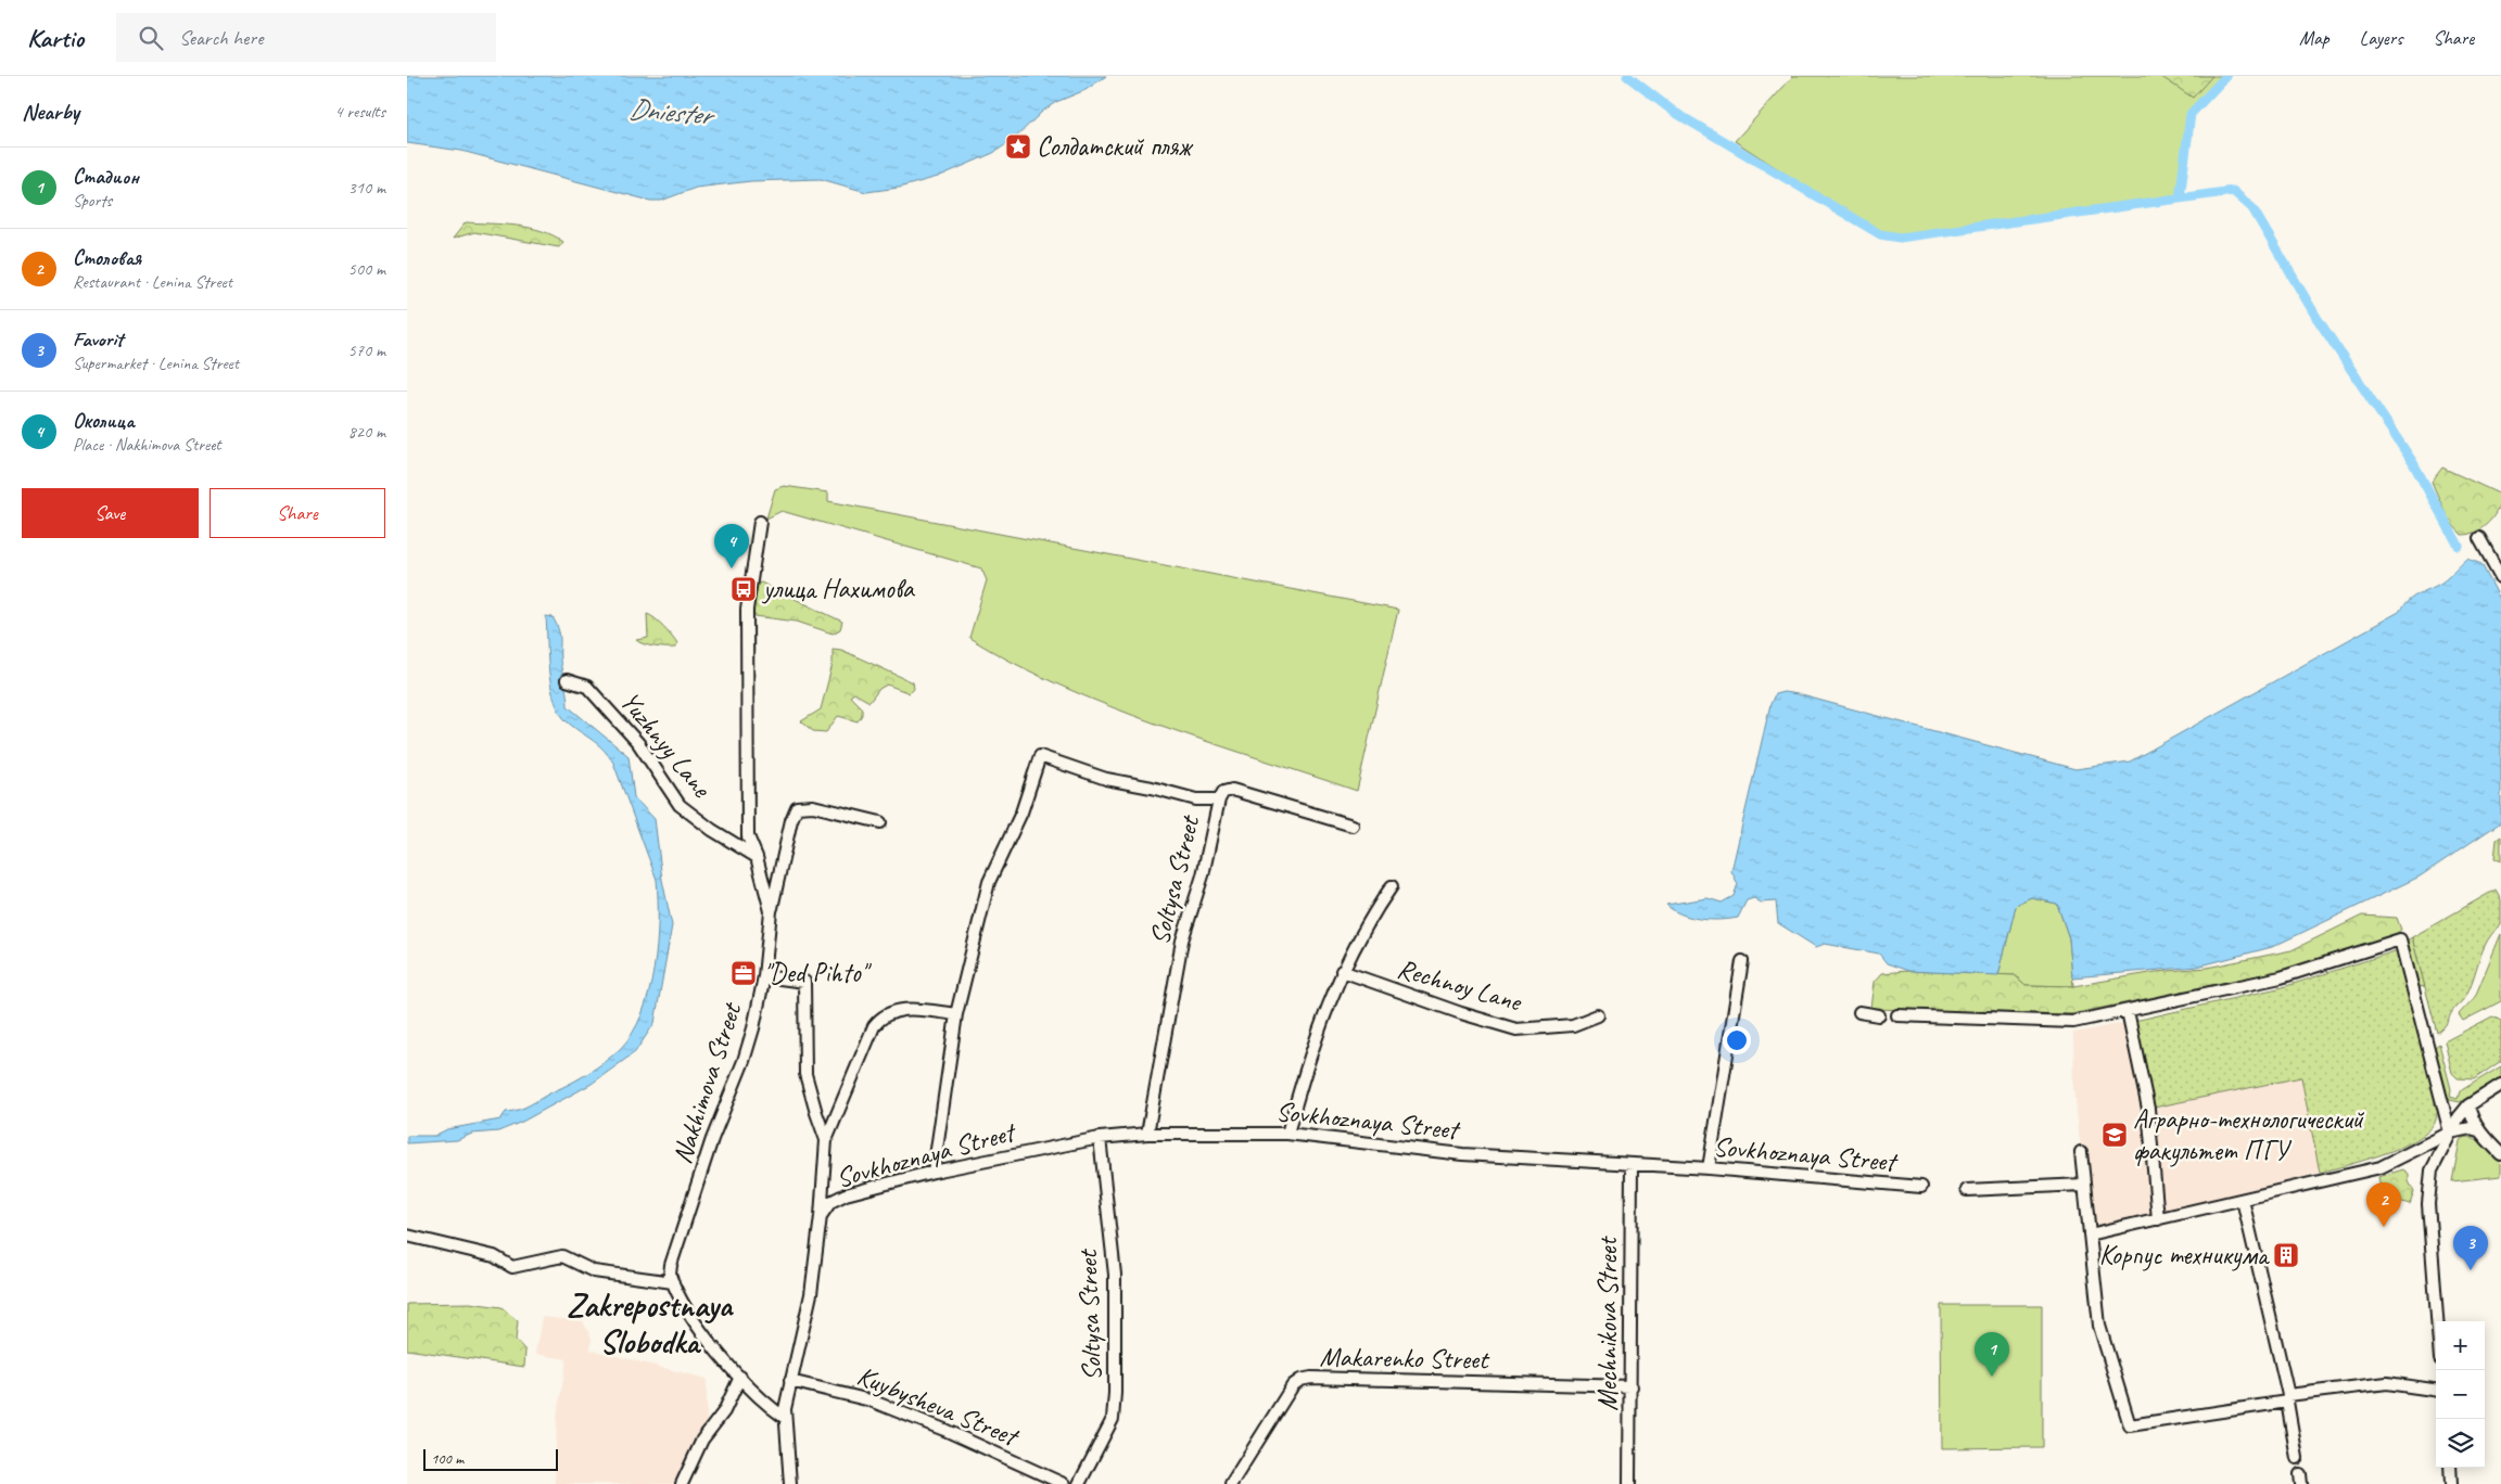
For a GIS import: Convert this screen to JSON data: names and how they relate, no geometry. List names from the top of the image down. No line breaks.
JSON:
{"streets":{"street":["Yuzhnyy Lane","Soltysa Street","Rechnoy Lane","Nakhimova Street","Sovkhoznaya Street","Mechnikova Street","Makarenko Street","Kuybysheva Street"]},"crossings":[["Yuzhnyy Lane","Nakhimova Street"],["Soltysa Street","Sovkhoznaya Street"],["Sovkhoznaya Street","Mechnikova Street"],["Mechnikova Street","Makarenko Street"]],"districts":["Zakrepostnaya Slobodka"],"water":["Dniester"],"places":{"place":["Солдатский пляж"],"bus stop":["улица Нахимова"],"office":["\"Ded Pihto\""],"school or university":["Аграрно-технологический факультет ПГУ"],"building":["Корпус техникума"]},"scale_bar":"100 m","page":{"header":"Kartio","search":"Search here","nav":["Map","Layers","Share"],"heading":["Nearby","4 results"],"list":[{"mark":"1","name":"Стадион","note":"Sports","value":"310 m"},{"mark":"2","name":"Столовая","note":"Restaurant · Lenina Street","value":"500 m"},{"mark":"3","name":"Favorit","note":"Supermarket · Lenina Street","value":"570 m"},{"mark":"4","name":"Околица","note":"Place · Nakhimova Street","value":"820 m"}],"buttons":["Save","Share"],"pins":["4","2","3","1"],"map_buttons":["+","−"],"scale":"100 m"}}
